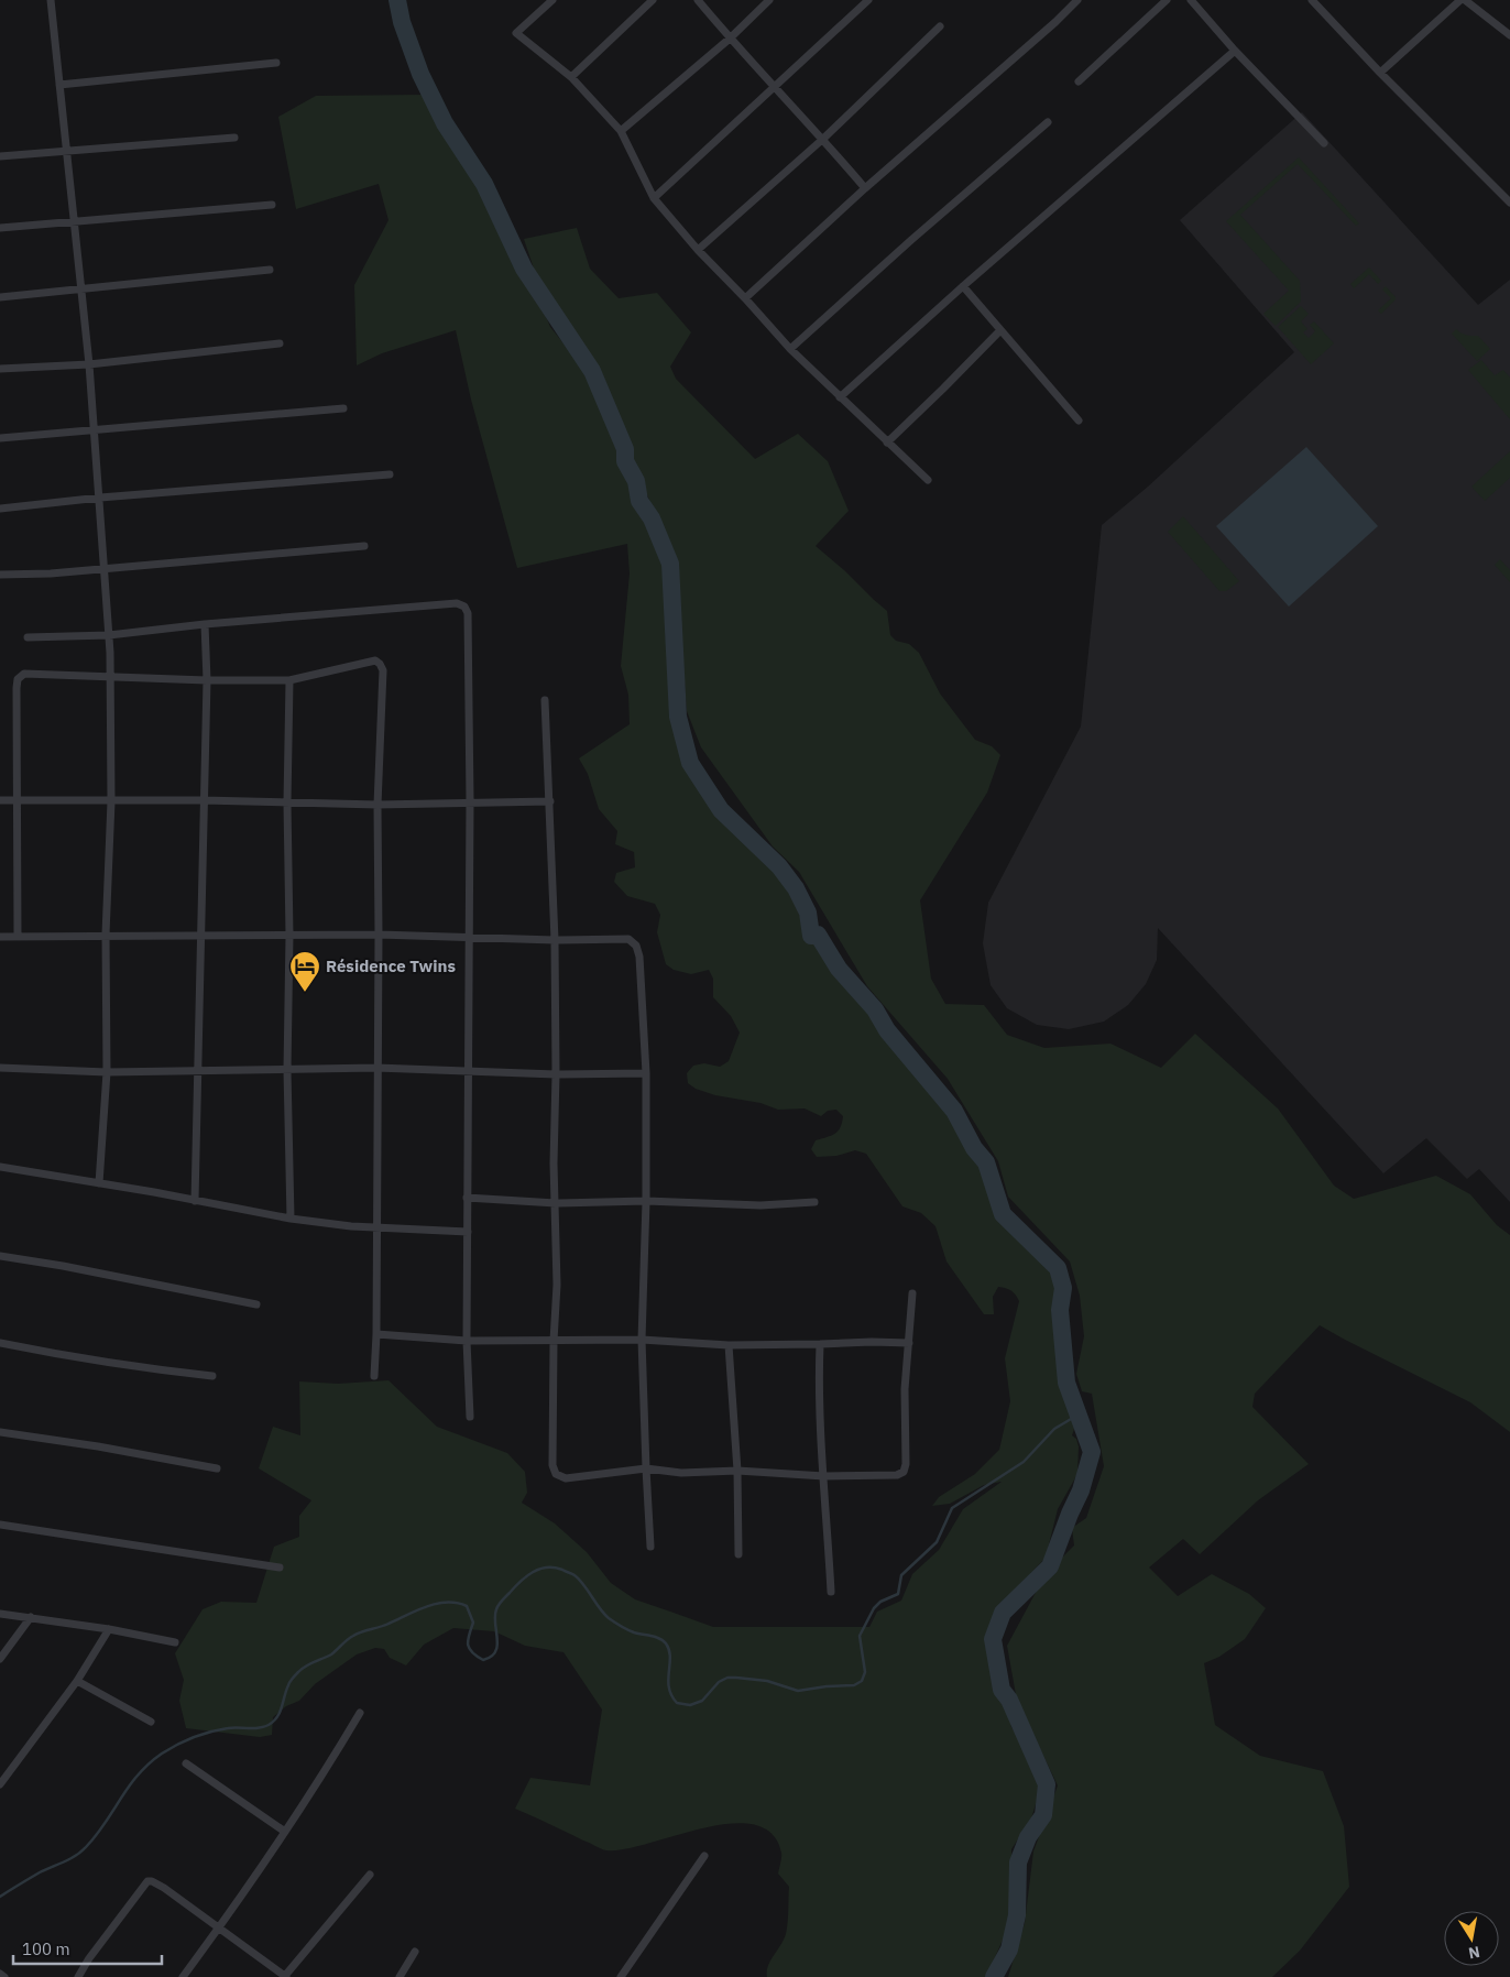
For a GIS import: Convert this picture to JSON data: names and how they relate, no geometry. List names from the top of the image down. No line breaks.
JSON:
{"places":{"hotel":["Résidence Twins"]},"scale_bar":"100 m","north":"bottom"}
